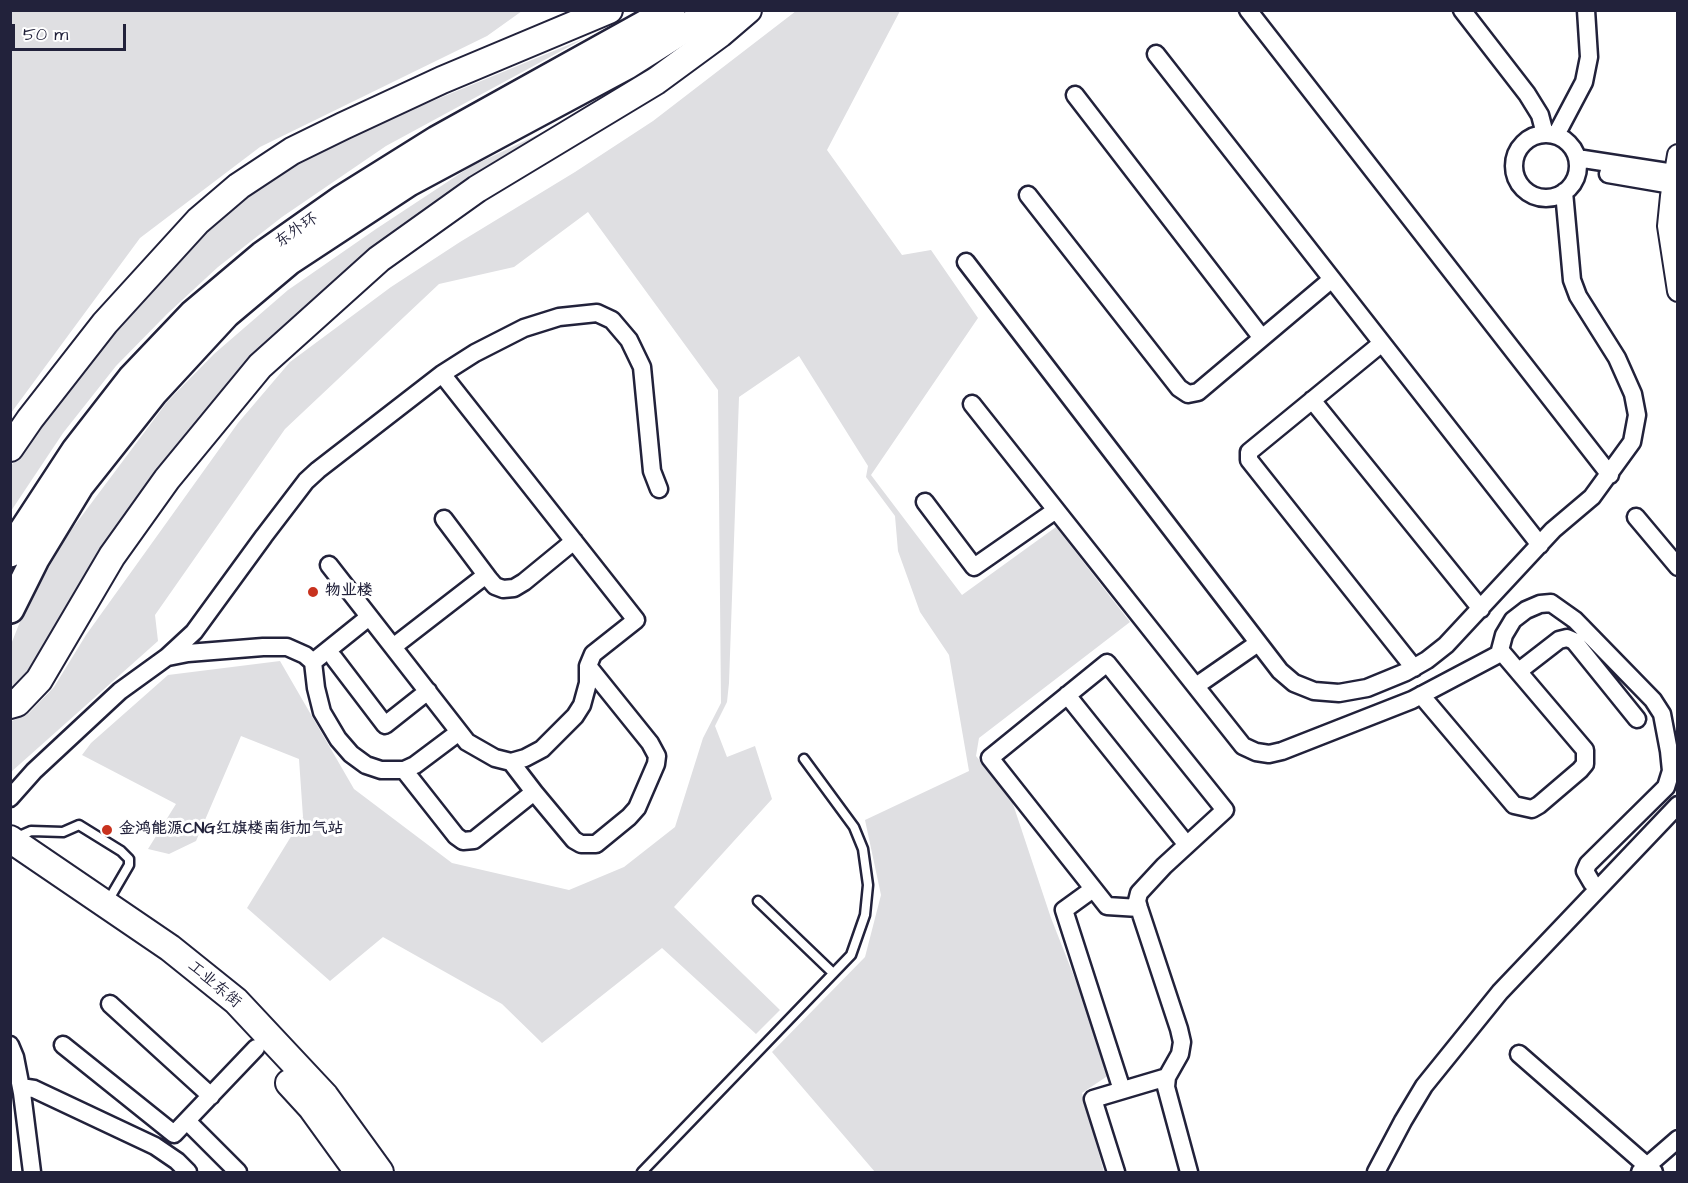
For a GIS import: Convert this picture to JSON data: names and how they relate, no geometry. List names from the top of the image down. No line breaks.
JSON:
{"streets":{"highway":["东外环"],"main road":["工业东街"]},"places":["物业楼","金鸿能源CNG红旗楼南街加气站"],"scale_bar":"50 m"}
